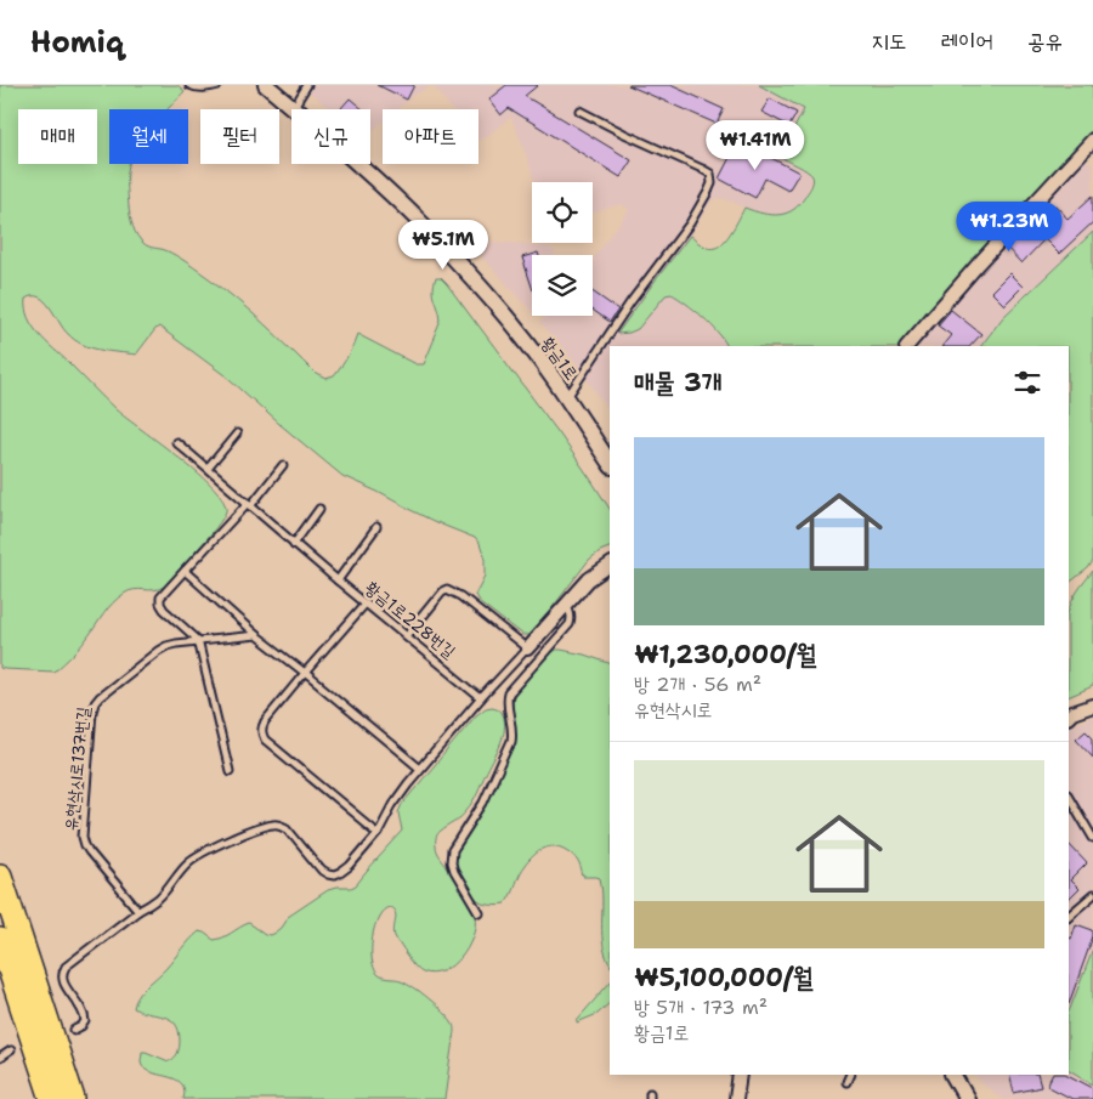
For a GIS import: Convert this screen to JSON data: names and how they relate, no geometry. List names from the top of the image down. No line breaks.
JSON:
{"streets":{"street":["황금1로"],"lane":["황금1로228번길","유현삭시로137번길"]},"page":{"header":"Homiq","nav":["지도","레이어","공유"],"chip":["매매","월세","필터","신규","아파트"],"price":["₩1.41M","₩1.23M","₩5.1M"],"heading":"매물 3개","list":[{"name":"₩1,230,000/월","note":"방 2개 · 56 m² · 유현삭시로"},{"name":"₩5,100,000/월","note":"방 5개 · 173 m² · 황금1로"}]}}
